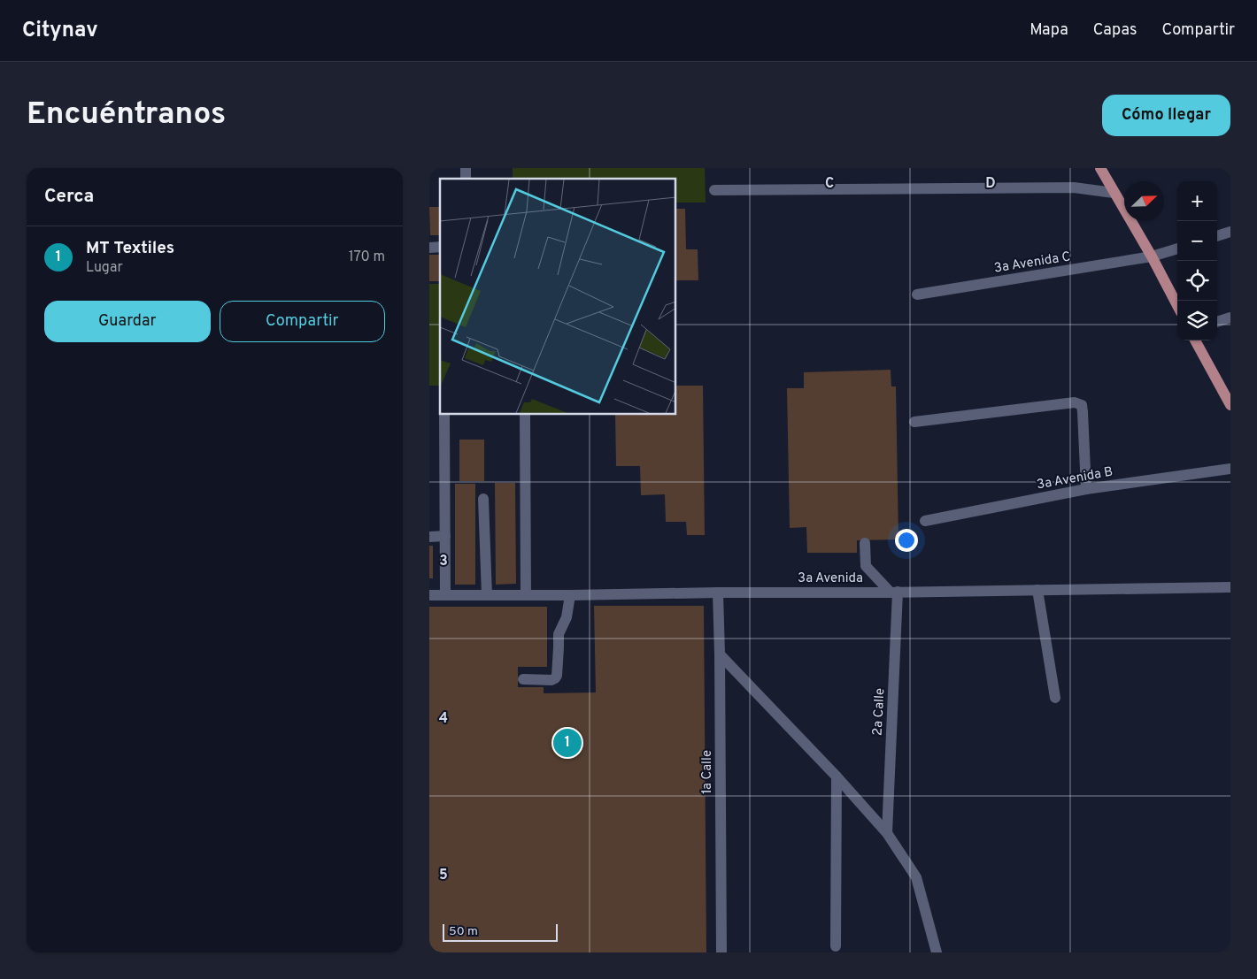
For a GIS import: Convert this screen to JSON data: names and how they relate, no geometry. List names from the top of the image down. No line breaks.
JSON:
{"streets":{"street":["3a Avenida C","3a Avenida B","3a Avenida","2a Calle","1a Calle"]},"crossings":[["3a Avenida","2a Calle"],["3a Avenida","1a Calle"]],"scale_bar":"50 m","north":"top right","page":{"header":"Citynav","nav":["Mapa","Capas","Compartir"],"buttons":["Cómo llegar",["Guardar","Compartir"]],"title":"Encuéntranos","heading":"Cerca","map_buttons":["+","−"],"list":[{"mark":"1","name":"MT Textiles","note":"Lugar","value":"170 m"}],"pins":"1","scale":"50 m"},"grid":{"columns":["C","D"],"rows":["3","4","5"]}}
